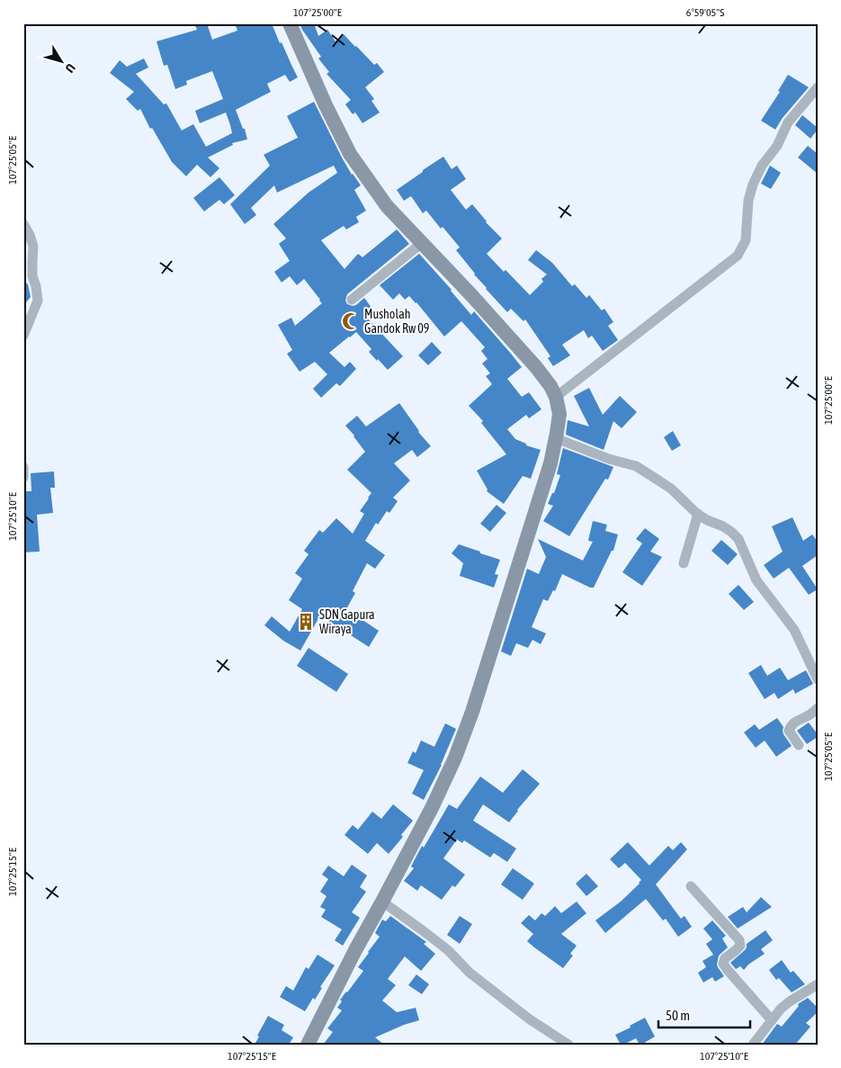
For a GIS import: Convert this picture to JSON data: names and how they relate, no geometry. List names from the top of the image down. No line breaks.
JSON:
{"places":{"mosque":["Musholah Gandok Rw 09"],"building":["SDN Gapura Wiraya"]},"scale_bar":"50 m","north":"bottom right","coordinates":["107°25'00\"E","6°59'05\"S","107°25'05\"E","107°25'10\"E","107°25'15\"E"]}
